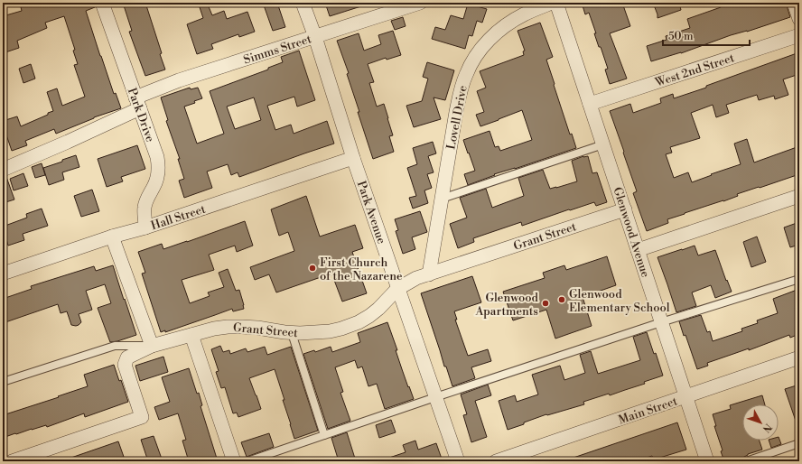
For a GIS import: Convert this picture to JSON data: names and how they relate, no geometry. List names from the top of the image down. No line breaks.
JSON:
{"streets":{"street":["Simms Street","West 2nd Street","Park Drive","Lovell Drive","Park Avenue","Hall Street","Glenwood Avenue","Grant Street","Main Street"]},"crossings":[["Simms Street","Park Drive"],["Simms Street","Park Avenue"],["West 2nd Street","Glenwood Avenue"],["Park Drive","Hall Street"],["Lovell Drive","Grant Street"],["Park Avenue","Hall Street"],["Park Avenue","Grant Street"],["Glenwood Avenue","Grant Street"],["Glenwood Avenue","Main Street"]],"places":["First Church of the Nazarene","Glenwood Elementary School","Glenwood Apartments"],"scale_bar":"50 m","north":"bottom right"}
